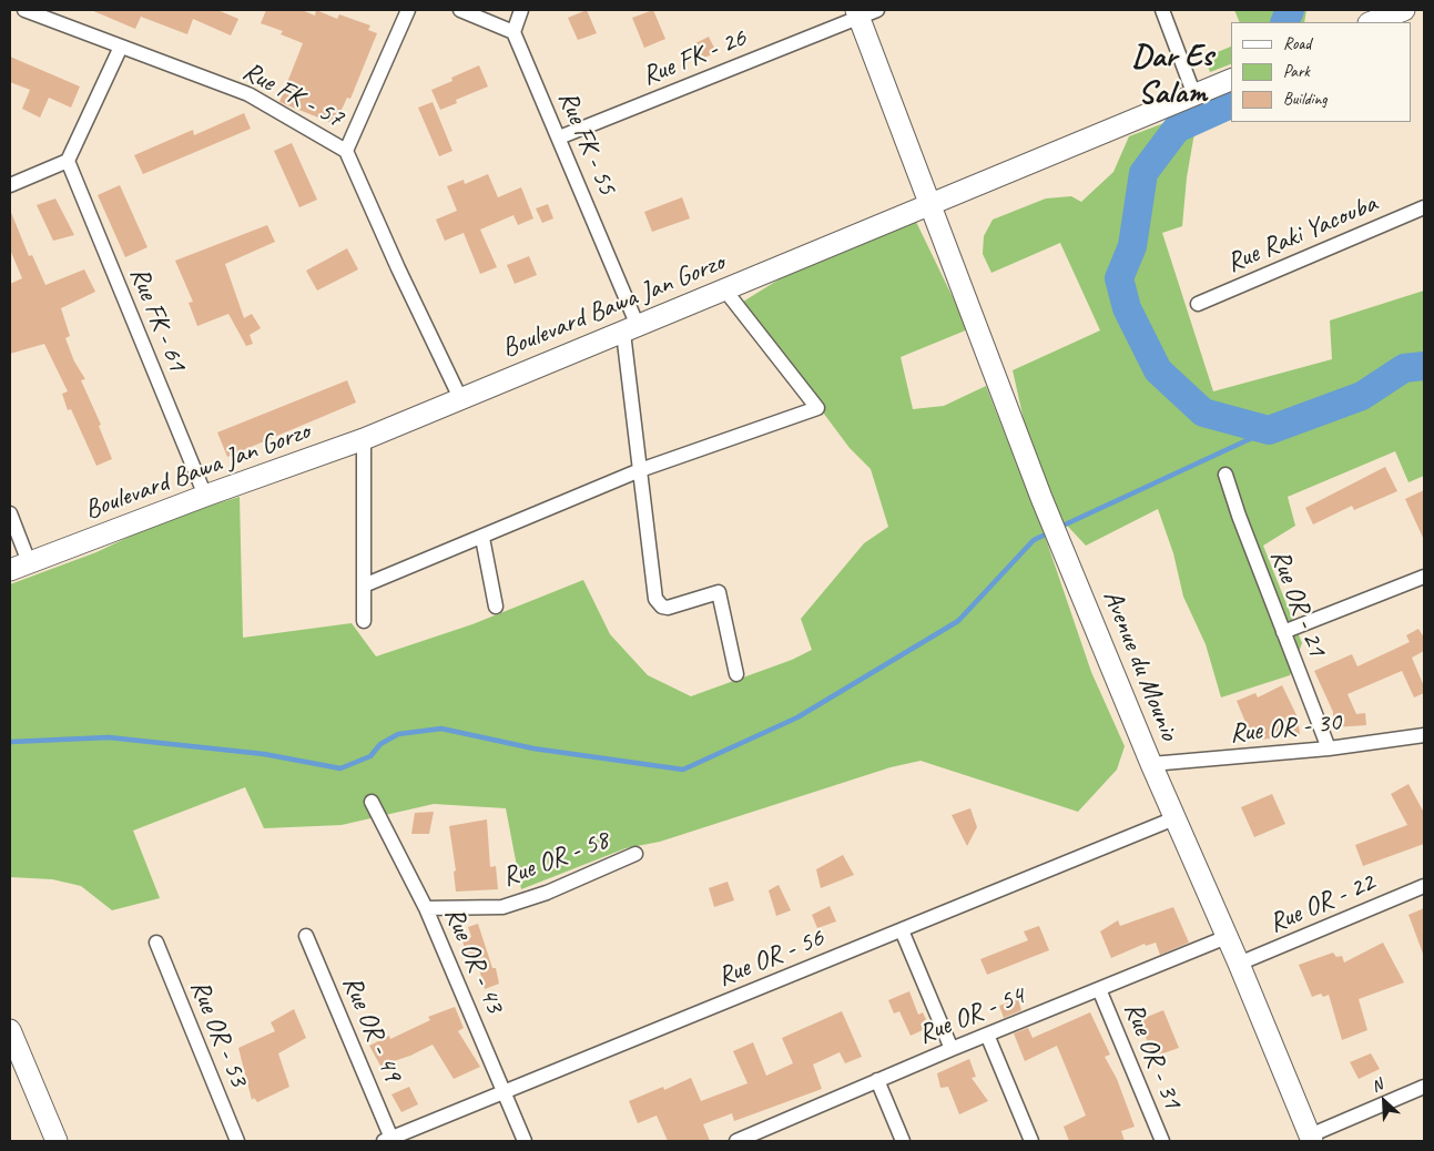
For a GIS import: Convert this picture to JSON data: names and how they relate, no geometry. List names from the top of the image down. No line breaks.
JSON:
{"streets":{"street":["Rue FK - 26","Rue FK - 57","Rue FK - 55","Rue Raki Yacouba","Boulevard Bawa Jan Gorzo","Rue FK - 61","Rue OR - 21","Avenue du Mounio","Rue OR - 30","Rue OR - 58","Rue OR - 22","Rue OR - 56","Rue OR - 43","Rue OR - 54","Rue OR - 49","Rue OR - 53","Rue OR - 31"]},"crossings":[["Rue FK - 26","Rue FK - 55"],["Rue FK - 26","Avenue du Mounio"],["Rue FK - 57","Boulevard Bawa Jan Gorzo"],["Rue FK - 55","Boulevard Bawa Jan Gorzo"],["Boulevard Bawa Jan Gorzo","Rue FK - 61"],["Boulevard Bawa Jan Gorzo","Avenue du Mounio"],["Rue OR - 21","Rue OR - 30"],["Avenue du Mounio","Rue OR - 30"],["Avenue du Mounio","Rue OR - 22"],["Avenue du Mounio","Rue OR - 56"],["Avenue du Mounio","Rue OR - 54"],["Rue OR - 58","Rue OR - 43"],["Rue OR - 56","Rue OR - 43"],["Rue OR - 56","Rue OR - 49"],["Rue OR - 54","Rue OR - 31"]],"districts":["Dar Es Salam"],"legend":["Road","Park","Building"],"north":"top left"}
